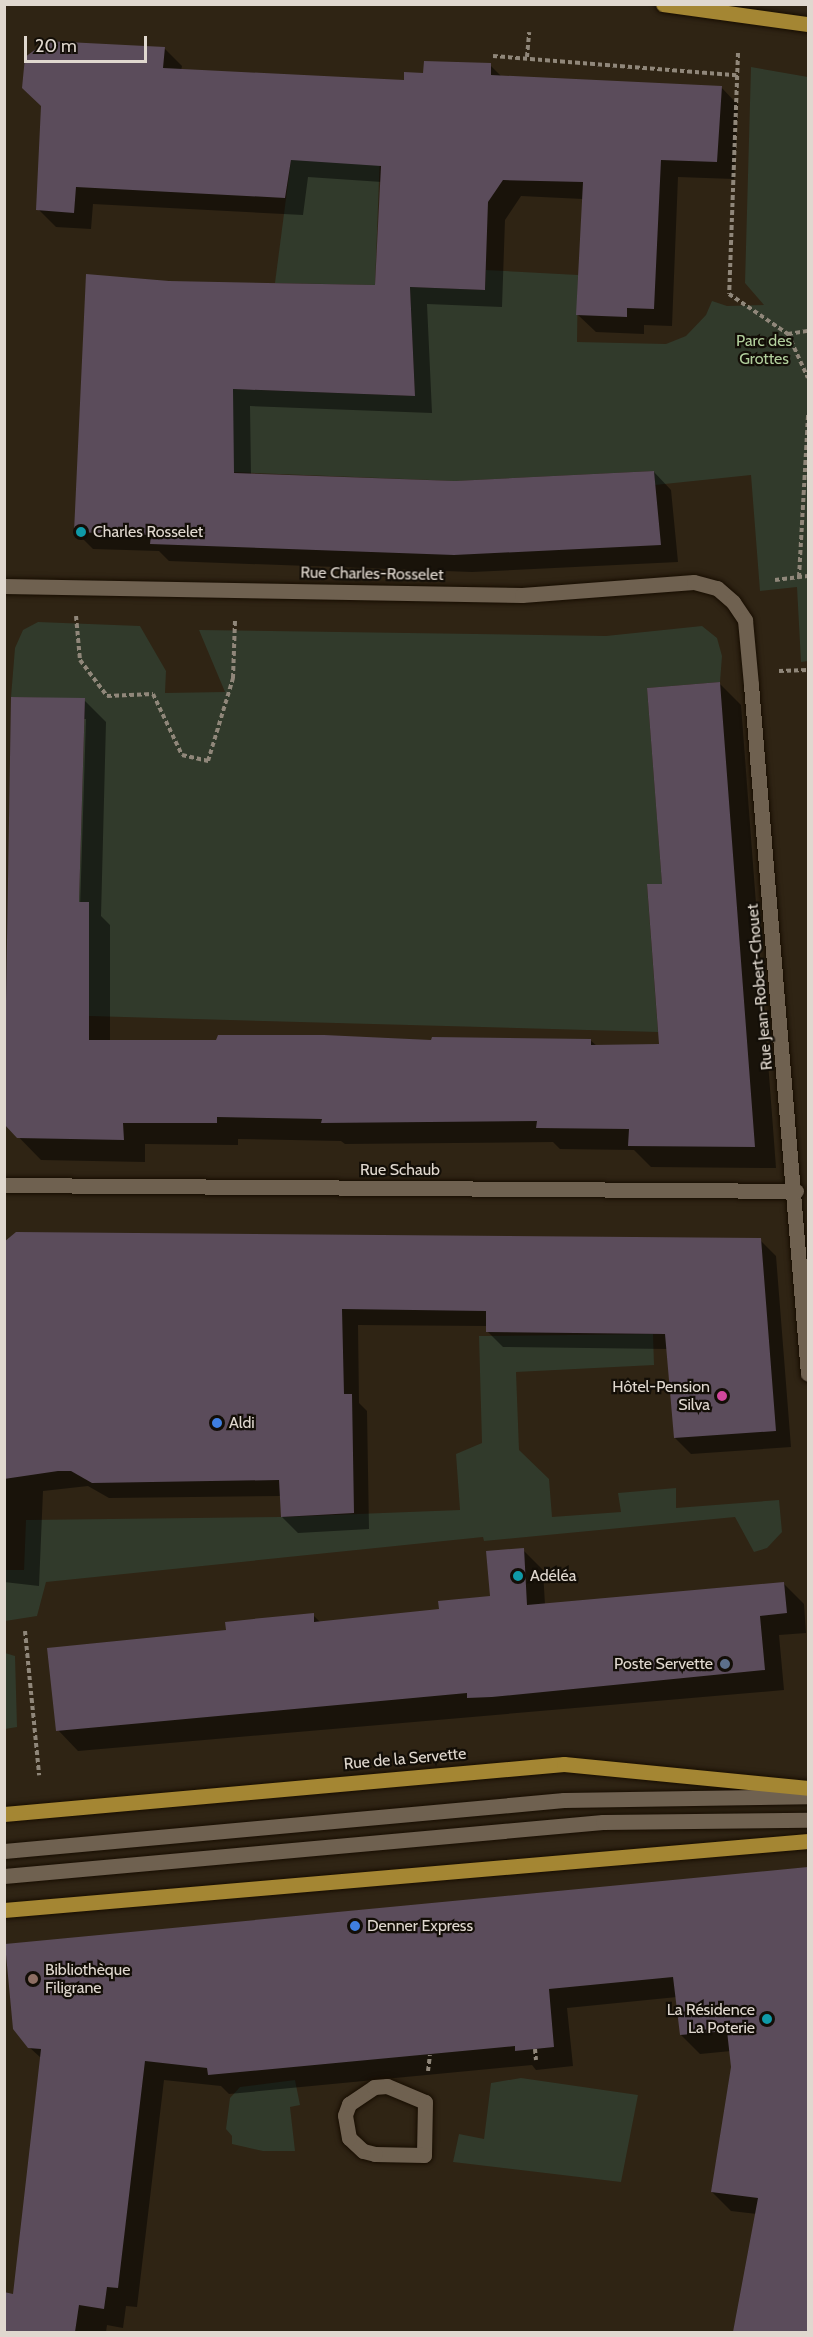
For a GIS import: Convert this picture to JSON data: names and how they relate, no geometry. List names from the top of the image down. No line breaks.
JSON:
{"streets":{"main road":["Rue de la Servette"],"street":["Rue Charles-Rosselet","Rue Jean-Robert-Chouet","Rue Schaub"]},"crossings":[["Rue Charles-Rosselet","Rue Jean-Robert-Chouet"],["Rue Jean-Robert-Chouet","Rue Schaub"]],"parks":["Parc des Grottes"],"places":["Charles Rosselet","Hôtel-Pension Silva","Aldi","Adéléa","Poste Servette","Denner Express","Bibliothèque Filigrane","La Résidence La Poterie"],"scale_bar":"20 m"}
